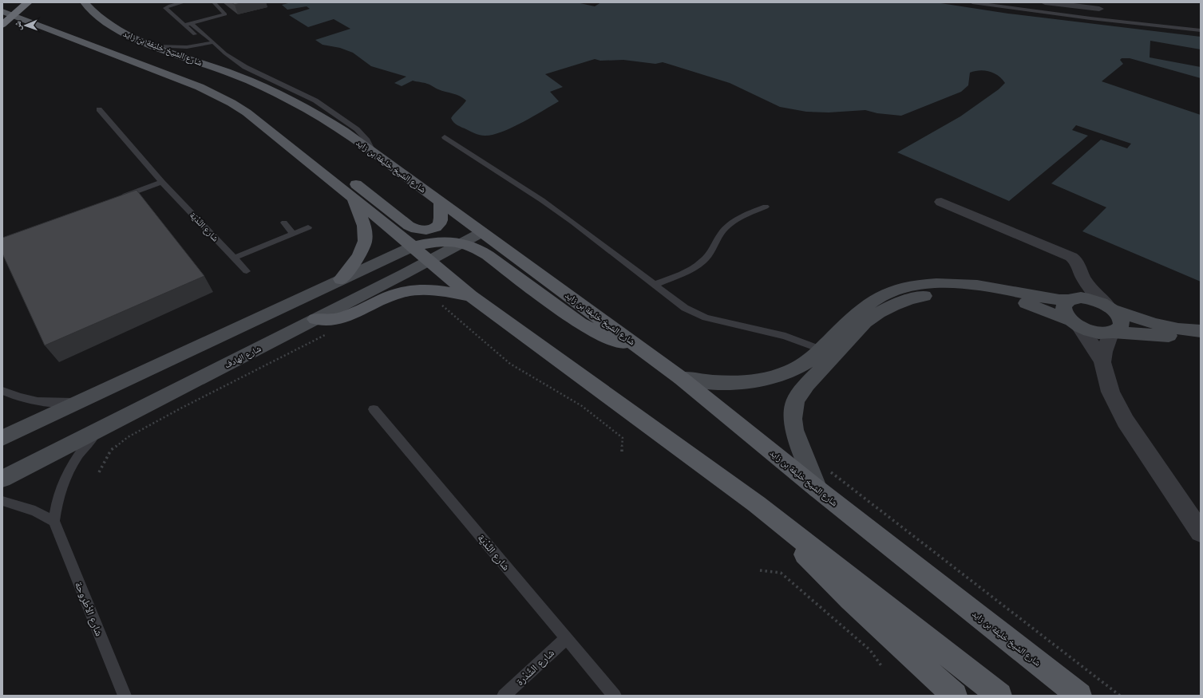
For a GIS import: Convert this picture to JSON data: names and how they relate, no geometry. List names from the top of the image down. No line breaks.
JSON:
{"streets":{"main road":["شارع الشيخ خليفة بن زايد"],"street":["شارع الهادف"],"lane":["شارع النَّدْيَة","شارع الأطروحة","شارع الشَّدْرة"]},"crossings":[["شارع الشيخ خليفة بن زايد","شارع الهادف"],["شارع النَّدْيَة","شارع الشَّدْرة"],["شارع الهادف","شارع الأطروحة"]],"north":"left"}
